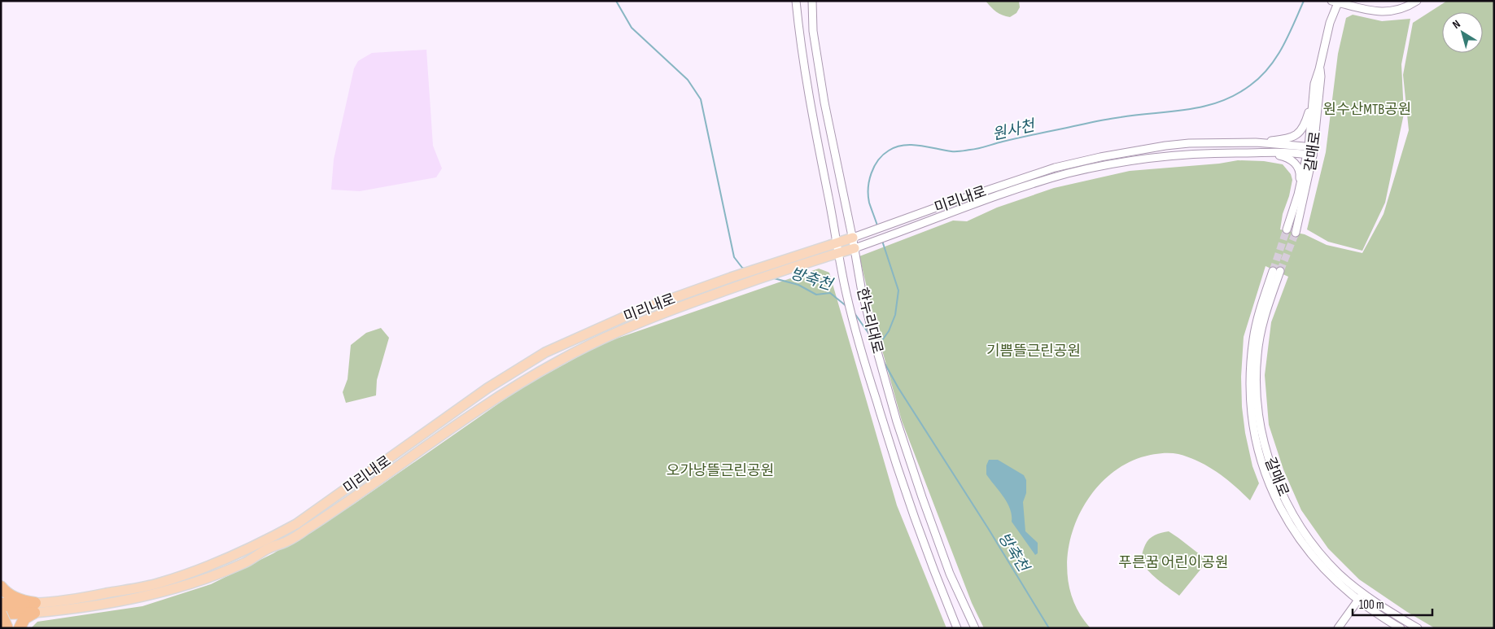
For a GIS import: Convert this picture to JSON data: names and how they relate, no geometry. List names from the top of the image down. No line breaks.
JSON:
{"streets":{"main road":["미리내로"],"street":["갈매로","한누리대로"]},"crossings":[["갈매로","미리내로"],["미리내로","한누리대로"]],"water":["원사천","방축천"],"parks":["원수산MTB공원","기쁨뜰근린공원","오가낭뜰근린공원","푸른꿈 어린이공원"],"scale_bar":"100 m","north":"top left"}
